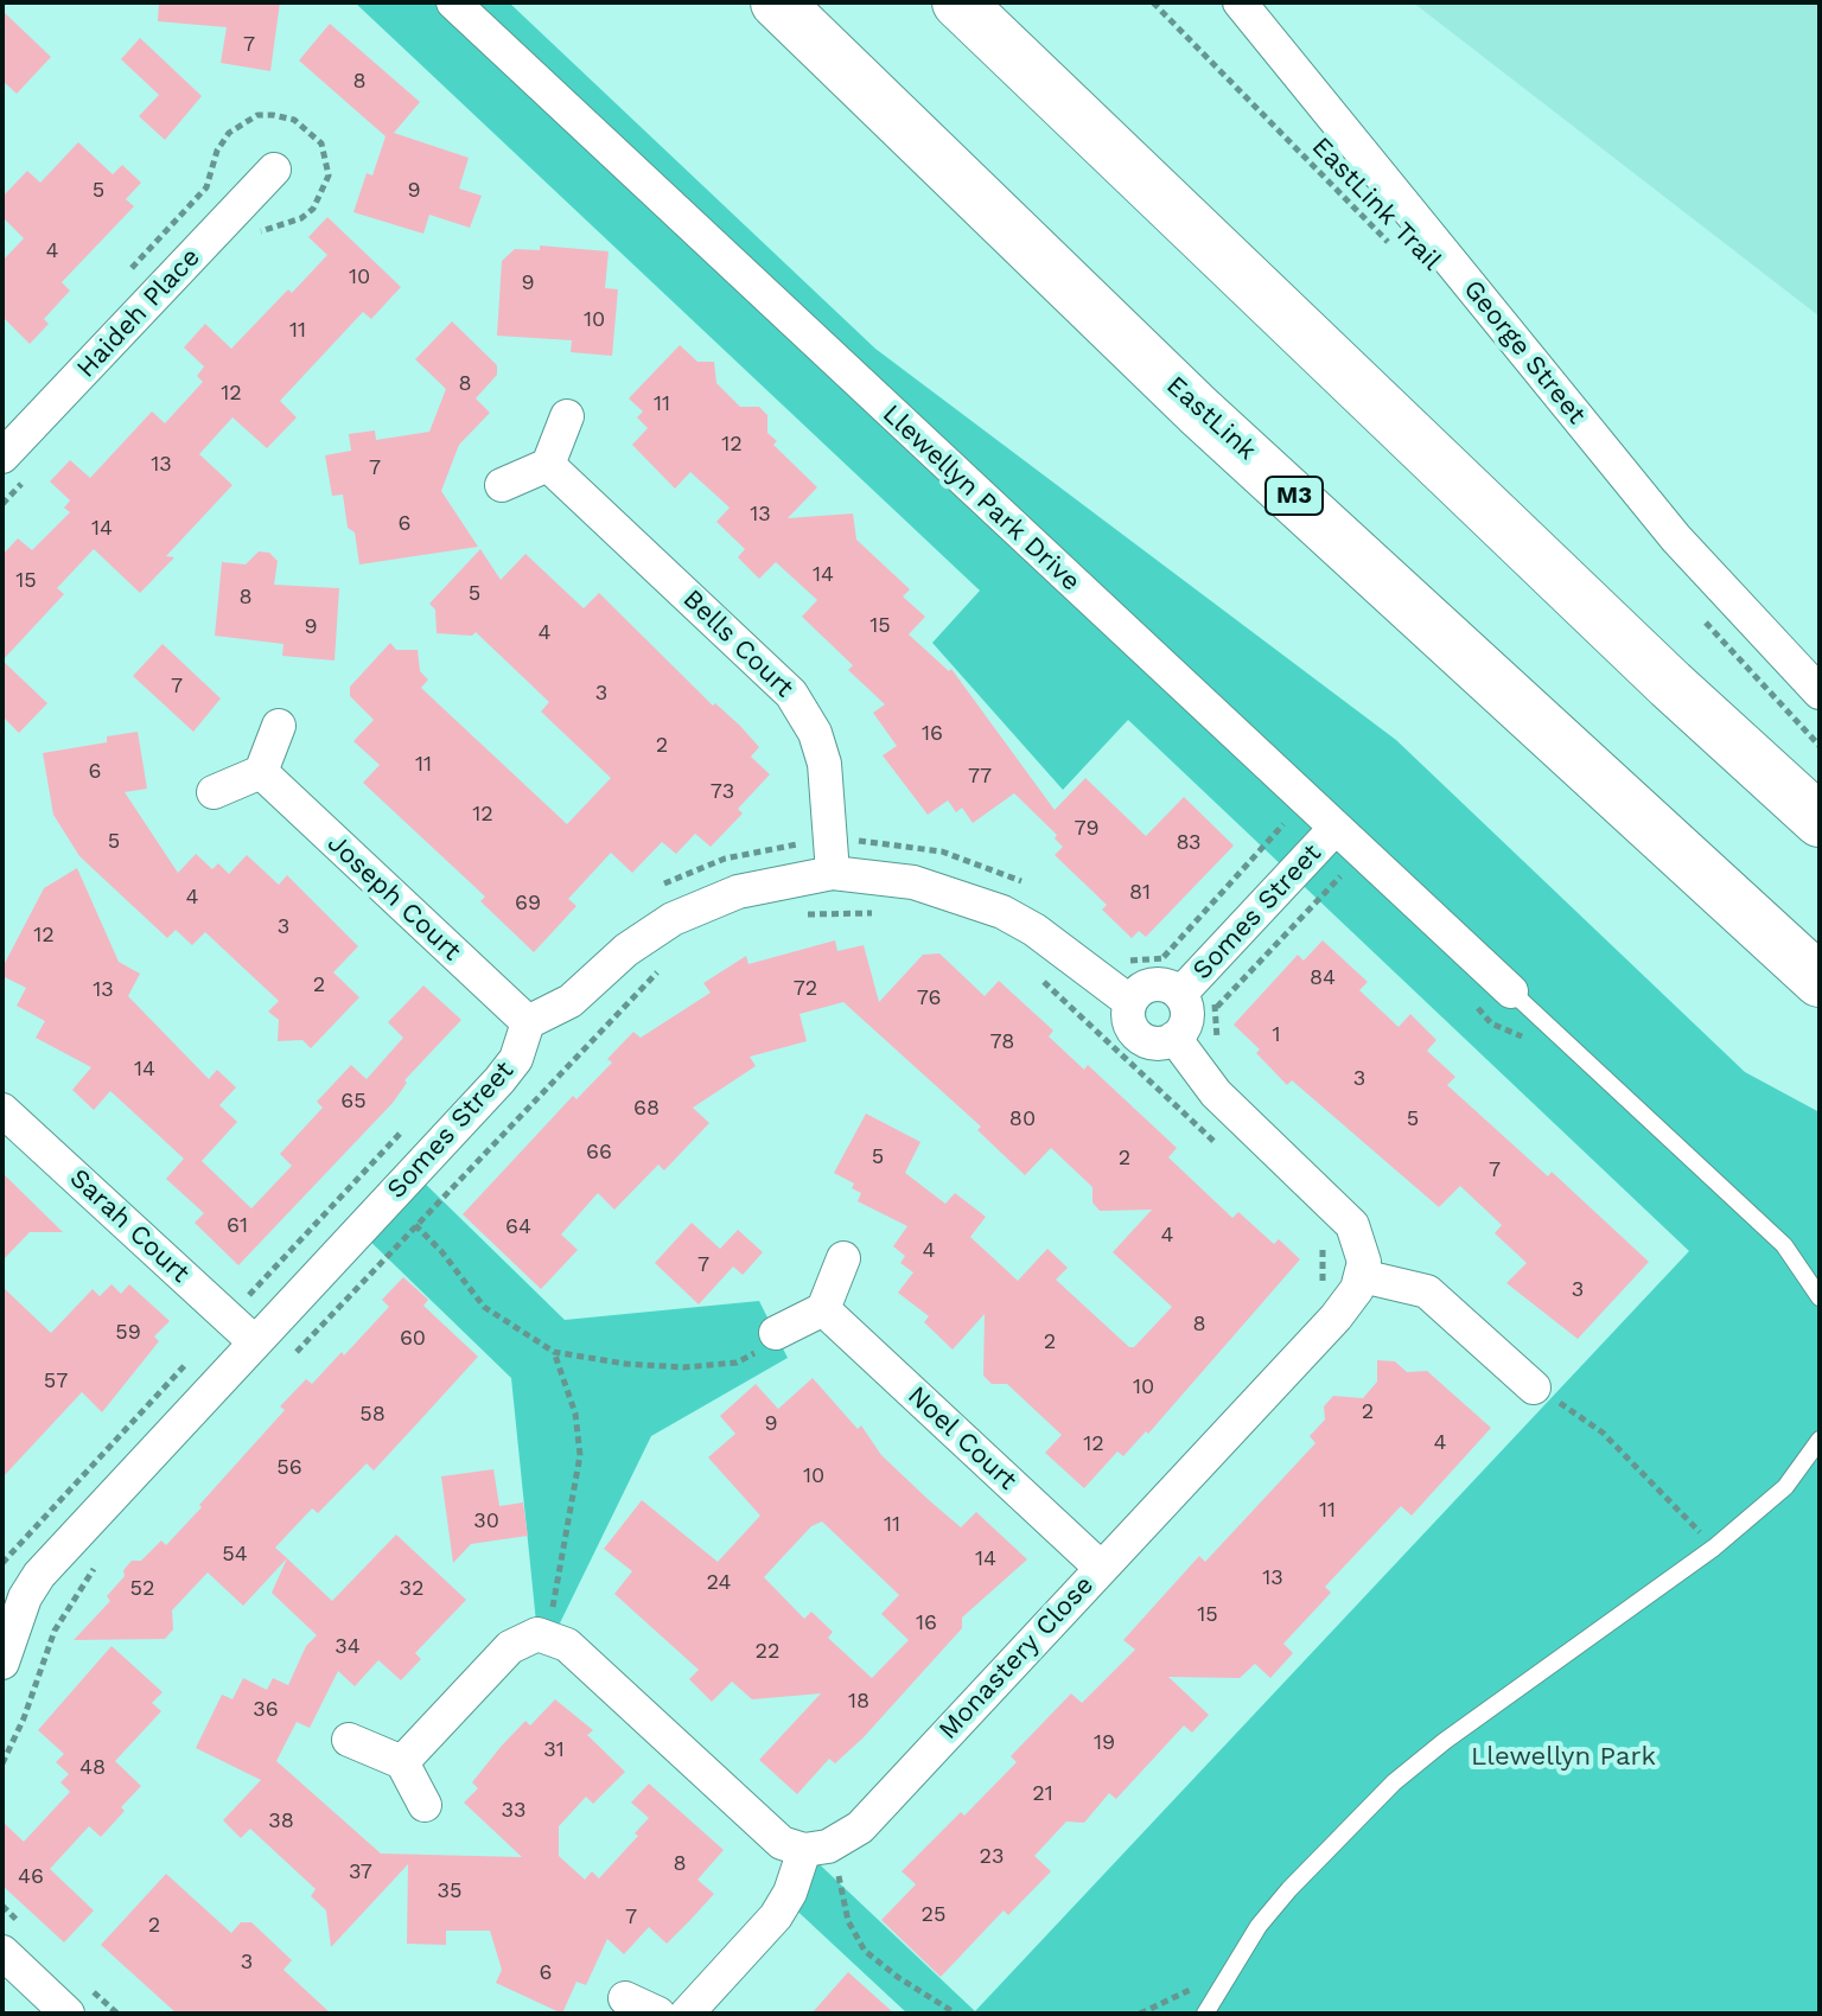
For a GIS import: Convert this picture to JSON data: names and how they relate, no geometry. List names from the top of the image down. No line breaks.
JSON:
{"streets":{"highway":["EastLink","M3"],"street":["Haideh Place","George Street","Llewellyn Park Drive","Bells Court","Joseph Court","Somes Street","Sarah Court","Noel Court","Monastery Close"],"path":["EastLink Trail"]},"crossings":[["Llewellyn Park Drive","Somes Street"],["Joseph Court","Somes Street"],["Somes Street","Sarah Court"],["Noel Court","Monastery Close"]],"parks":["Llewellyn Park"],"house_numbers":["7","8","5","9","4","10","9","10","11","8","12","11","12","13","7","13","6","14","14","15","5","8","15","9","4","7","3","16","2","11","6","77","73","12","79","5","83","81","4","69","3","12","84","2","72","13","76","1","78","14","3","65","68","80","5","66","5","2","7","61","64","4","4","7","3","8","59","60","2","57","10","2","58","9","4","12","56","10","11","30","11","54","14","13","24","52","32","15","16","34","22","18","36","19","31","48","21","33","38","23","8","37","46","35","25","7","2","3","6"]}
